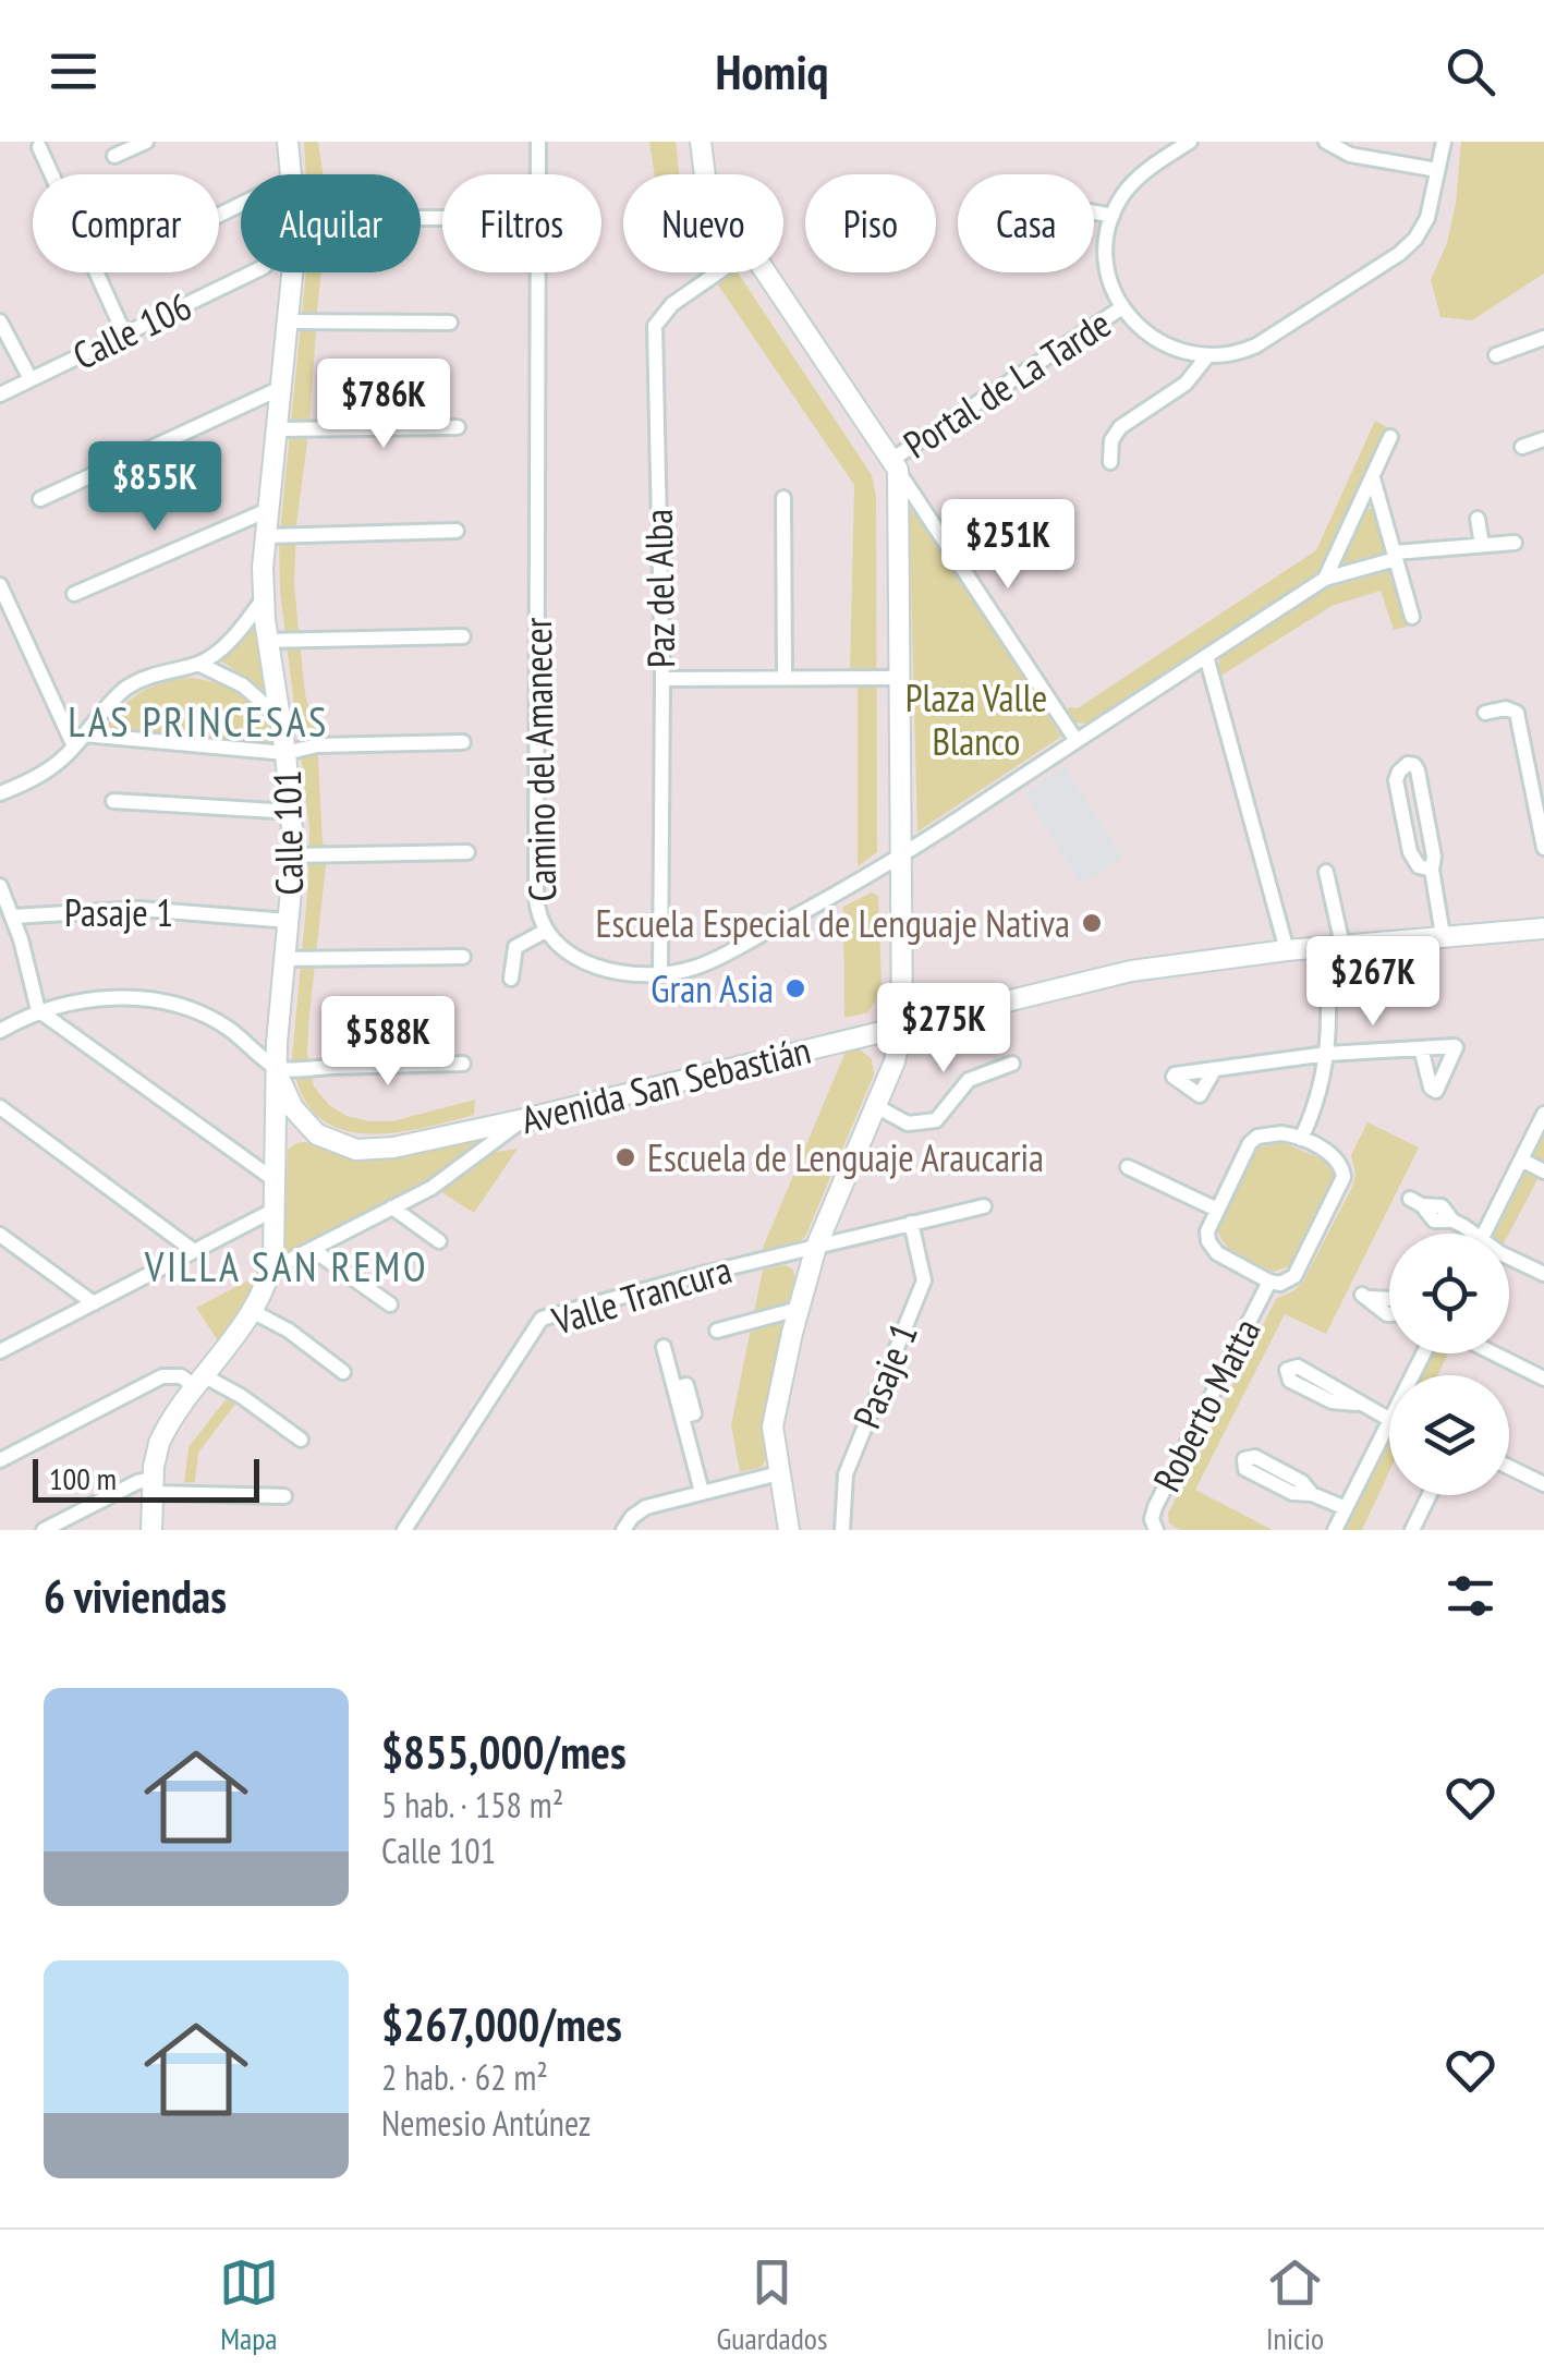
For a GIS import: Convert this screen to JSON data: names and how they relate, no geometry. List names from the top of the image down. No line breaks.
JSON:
{"streets":{"main road":["Calle 101","Avenida San Sebastián"],"street":["Calle 106","Portal de La Tarde","Paz del Alba","Camino del Amanecer","Pasaje 1","Valle Trancura","Roberto Matta"]},"crossings":[["Paz del Alba","Camino del Amanecer"],["Calle 101","Pasaje 1"],["Pasaje 1","Valle Trancura"]],"districts":["LAS PRINCESAS","VILLA SAN REMO"],"parks":["Plaza Valle Blanco"],"places":["Escuela Especial de Lenguaje Nativa","Gran Asia","Escuela de Lenguaje Araucaria"],"scale_bar":"100 m","page":{"header":"Homiq","chip":["Comprar","Alquilar","Filtros","Nuevo","Piso","Casa"],"price":["$786K","$855K","$251K","$267K","$275K","$588K"],"scale":"100 m","heading":"6 viviendas","list":[{"name":"$855,000/mes","note":"5 hab. · 158 m² · Calle 101"},{"name":"$267,000/mes","note":"2 hab. · 62 m² · Nemesio Antúnez"}],"tabs":["Mapa","Guardados","Inicio"]}}
